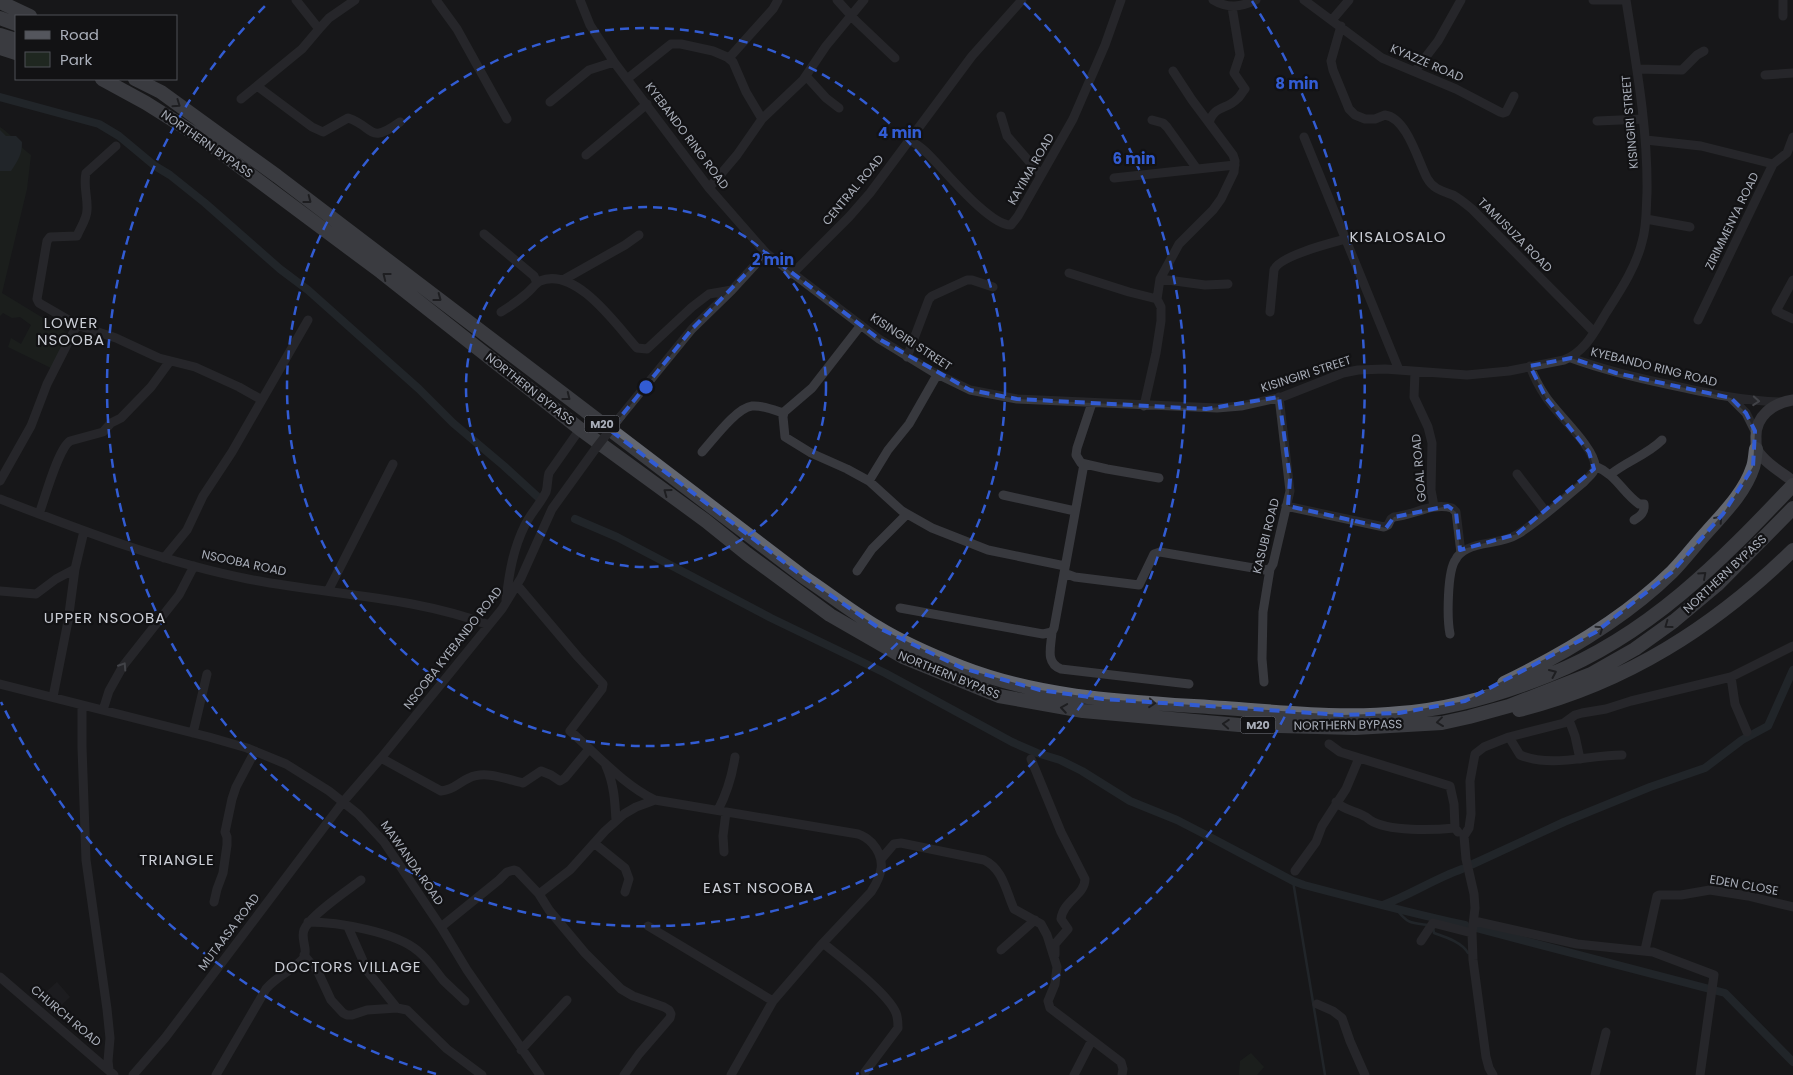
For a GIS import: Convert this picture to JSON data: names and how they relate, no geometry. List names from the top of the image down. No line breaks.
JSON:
{"streets":{"highway":["NORTHERN BYPASS","M20"],"street":["KYAZZE ROAD","KISINGIRI STREET","KYEBANDO RING ROAD","KAYIMA ROAD","CENTRAL ROAD","ZIRIMMENYA ROAD","TAMUSUZA ROAD","GOAL ROAD","KASUBI ROAD","NSOOBA ROAD","NSOOBA KYEBANDO ROAD","MAWANDA ROAD","EDEN CLOSE","MUTAASA ROAD","CHURCH ROAD"]},"crossings":[["KYAZZE ROAD","TAMUSUZA ROAD"],["KISINGIRI STREET","KYEBANDO RING ROAD"],["KISINGIRI STREET","CENTRAL ROAD"],["KISINGIRI STREET","TAMUSUZA ROAD"],["KISINGIRI STREET","GOAL ROAD"],["KISINGIRI STREET","KASUBI ROAD"],["KYEBANDO RING ROAD","CENTRAL ROAD"],["KAYIMA ROAD","CENTRAL ROAD"],["NSOOBA ROAD","NSOOBA KYEBANDO ROAD"],["NSOOBA KYEBANDO ROAD","MAWANDA ROAD"],["NSOOBA KYEBANDO ROAD","MUTAASA ROAD"],["MAWANDA ROAD","MUTAASA ROAD"]],"districts":["KISALOSALO","LOWER NSOOBA","UPPER NSOOBA","TRIANGLE","EAST NSOOBA","DOCTORS VILLAGE"],"legend":["Road","Park"],"rings":["8 min","4 min","6 min","2 min"]}
